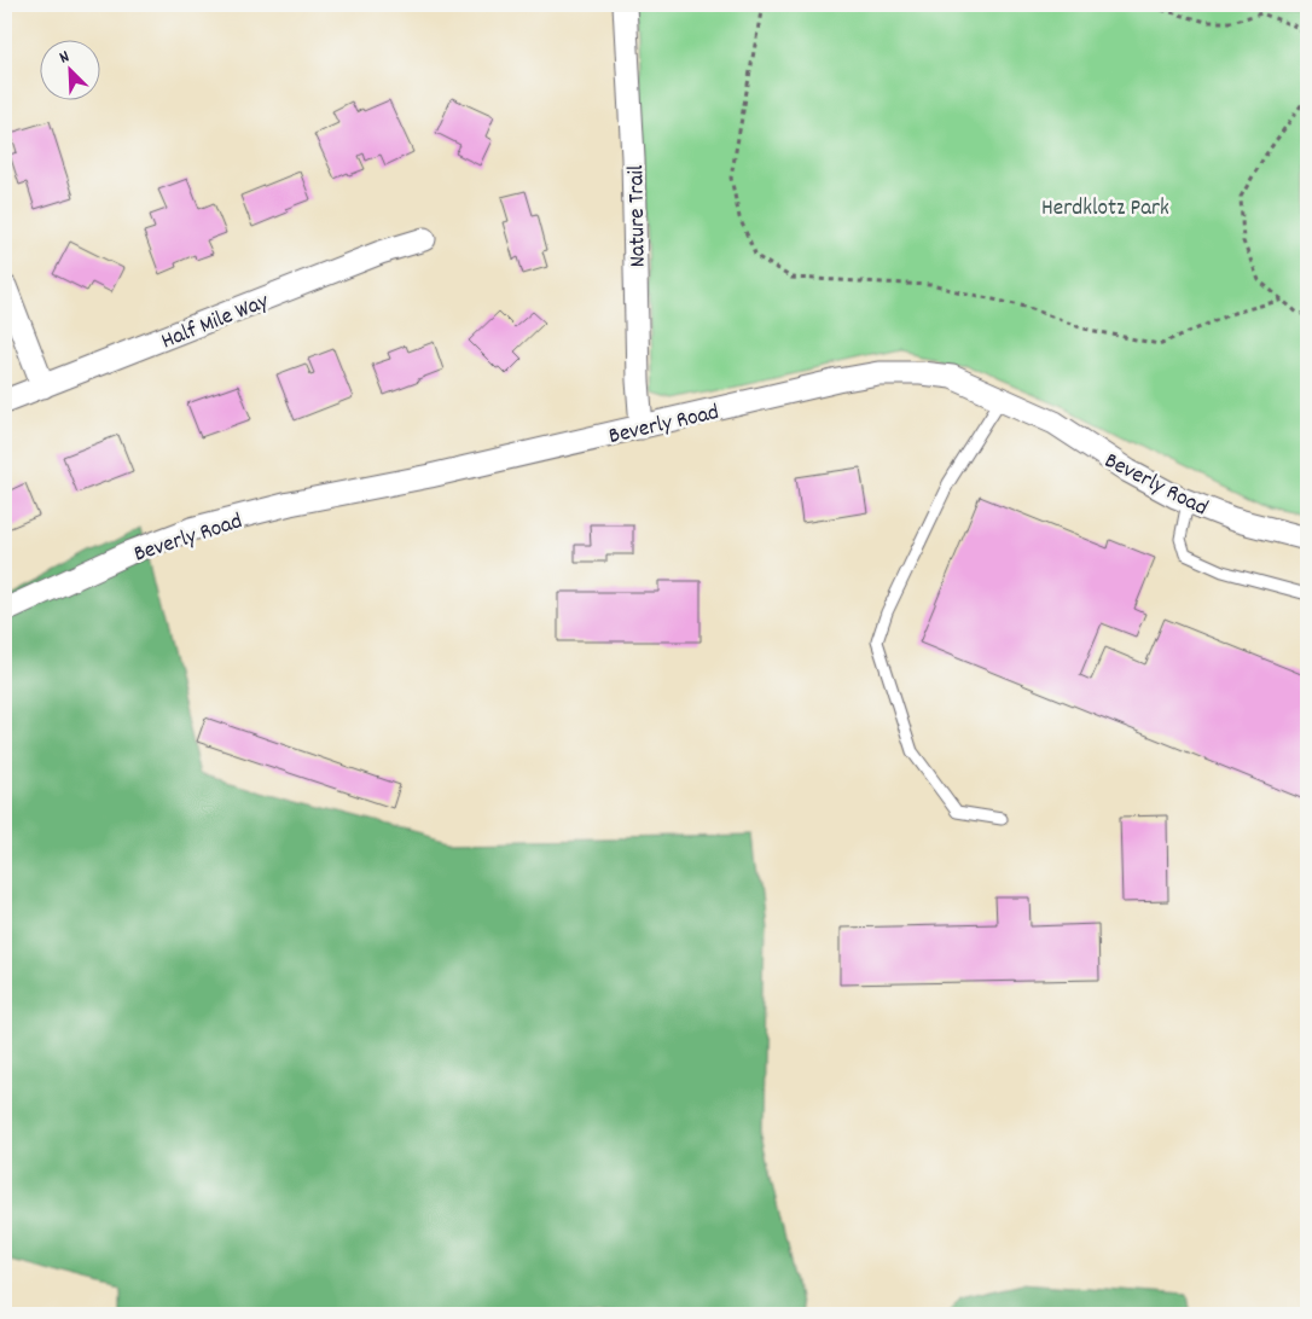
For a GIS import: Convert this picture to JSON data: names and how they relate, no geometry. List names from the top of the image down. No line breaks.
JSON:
{"streets":{"street":["Nature Trail","Half Mile Way","Beverly Road"]},"crossings":[["Nature Trail","Beverly Road"]],"parks":["Herdklotz Park"],"north":"top left"}
